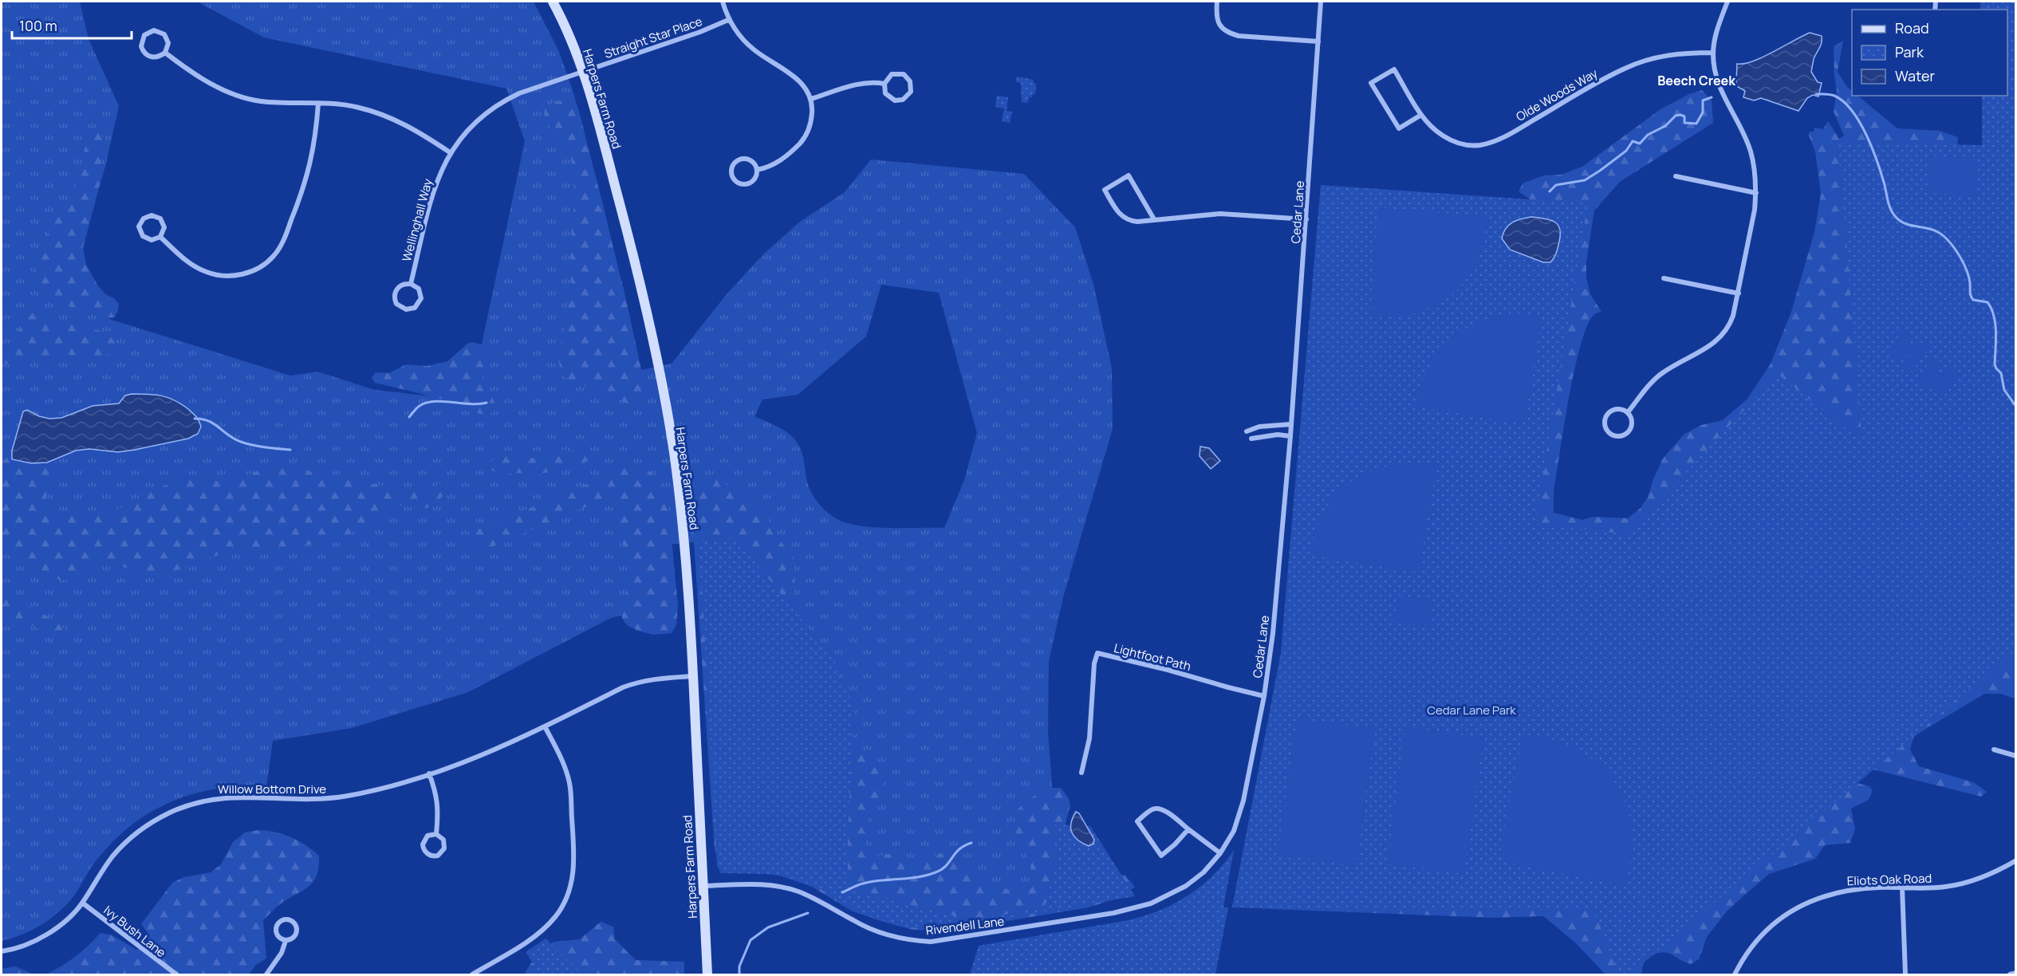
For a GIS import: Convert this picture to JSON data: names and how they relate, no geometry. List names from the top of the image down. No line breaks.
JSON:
{"streets":{"main road":["Harpers Farm Road"],"street":["Straight Star Place","Olde Woods Way","Cedar Lane","Wellinghall Way","Lightfoot Path","Willow Bottom Drive","Eliots Oak Road","Rivendell Lane","Ivy Bush Lane"]},"crossings":[["Straight Star Place","Harpers Farm Road"],["Straight Star Place","Wellinghall Way"],["Harpers Farm Road","Wellinghall Way"],["Harpers Farm Road","Willow Bottom Drive"],["Harpers Farm Road","Rivendell Lane"],["Cedar Lane","Lightfoot Path"],["Cedar Lane","Rivendell Lane"],["Willow Bottom Drive","Ivy Bush Lane"]],"districts":["Beech Creek"],"parks":["Cedar Lane Park"],"legend":["Road","Park","Water"],"scale_bar":"100 m"}
